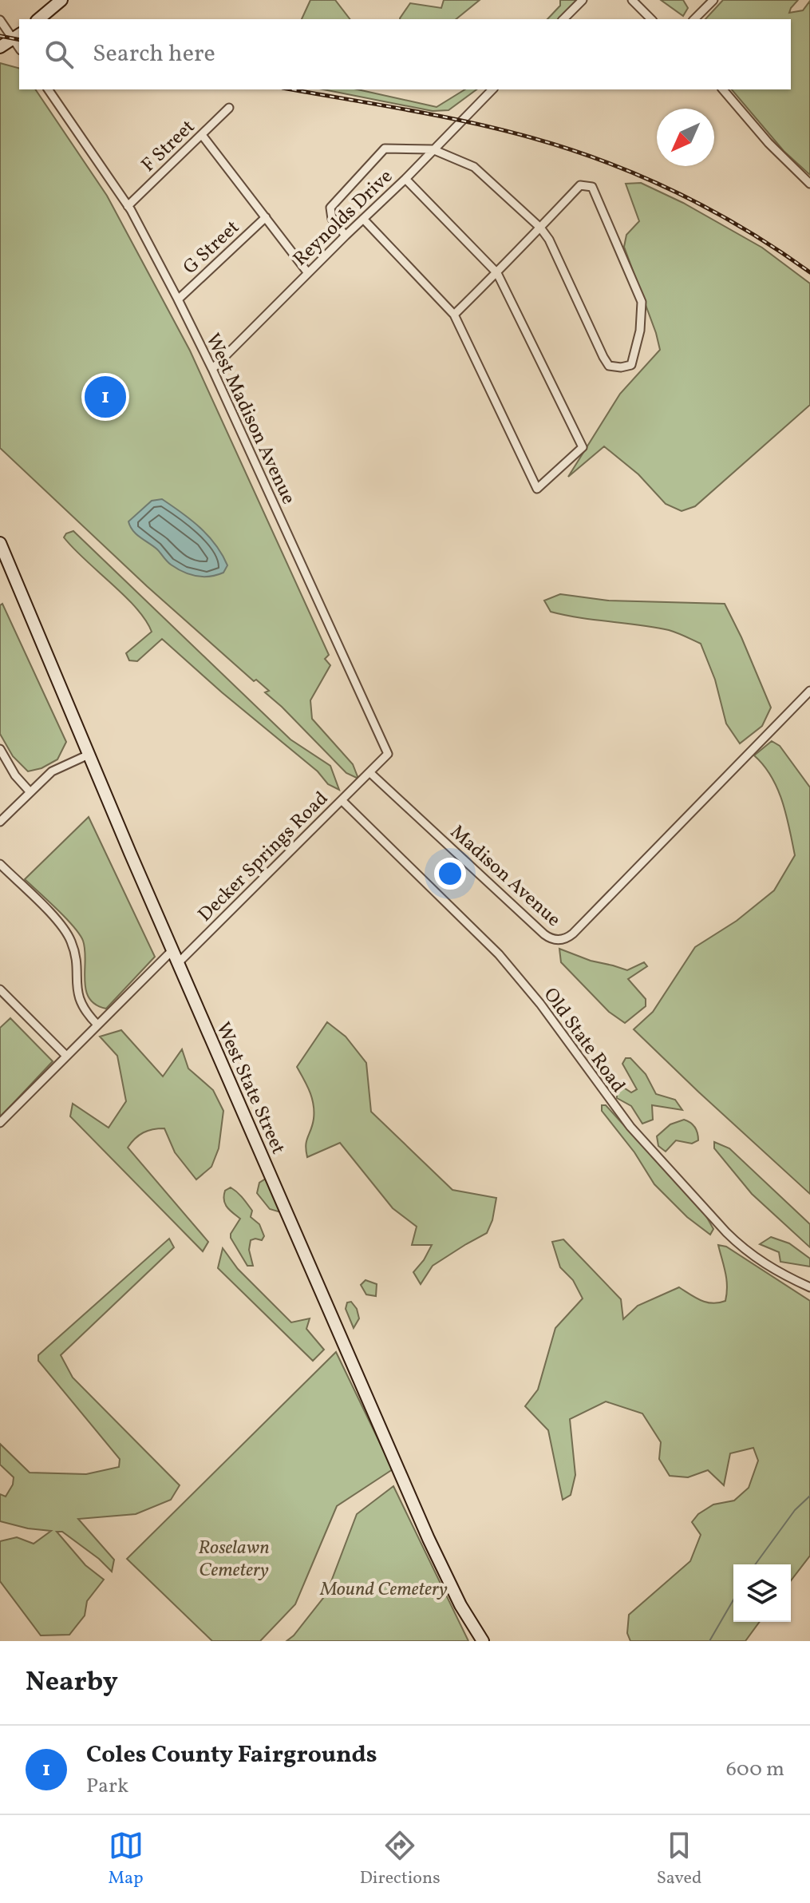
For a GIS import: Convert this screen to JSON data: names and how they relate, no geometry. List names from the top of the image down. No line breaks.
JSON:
{"streets":{"street":["F Street","Reynolds Drive","G Street","West Madison Avenue","Decker Springs Road","Madison Avenue","Old State Road","West State Street"]},"crossings":[["F Street","West Madison Avenue"],["Reynolds Drive","West Madison Avenue"],["G Street","West Madison Avenue"],["West Madison Avenue","Decker Springs Road"],["West Madison Avenue","Madison Avenue"],["Decker Springs Road","Madison Avenue"],["Decker Springs Road","Old State Road"],["Decker Springs Road","West State Street"]],"parks":["Roselawn Cemetery","Mound Cemetery"],"north":"bottom left","page":{"search":"Search here","pins":"1","heading":"Nearby","list":[{"mark":"1","name":"Coles County Fairgrounds","note":"Park","value":"600 m"}],"nav":["Map","Directions","Saved"]}}
